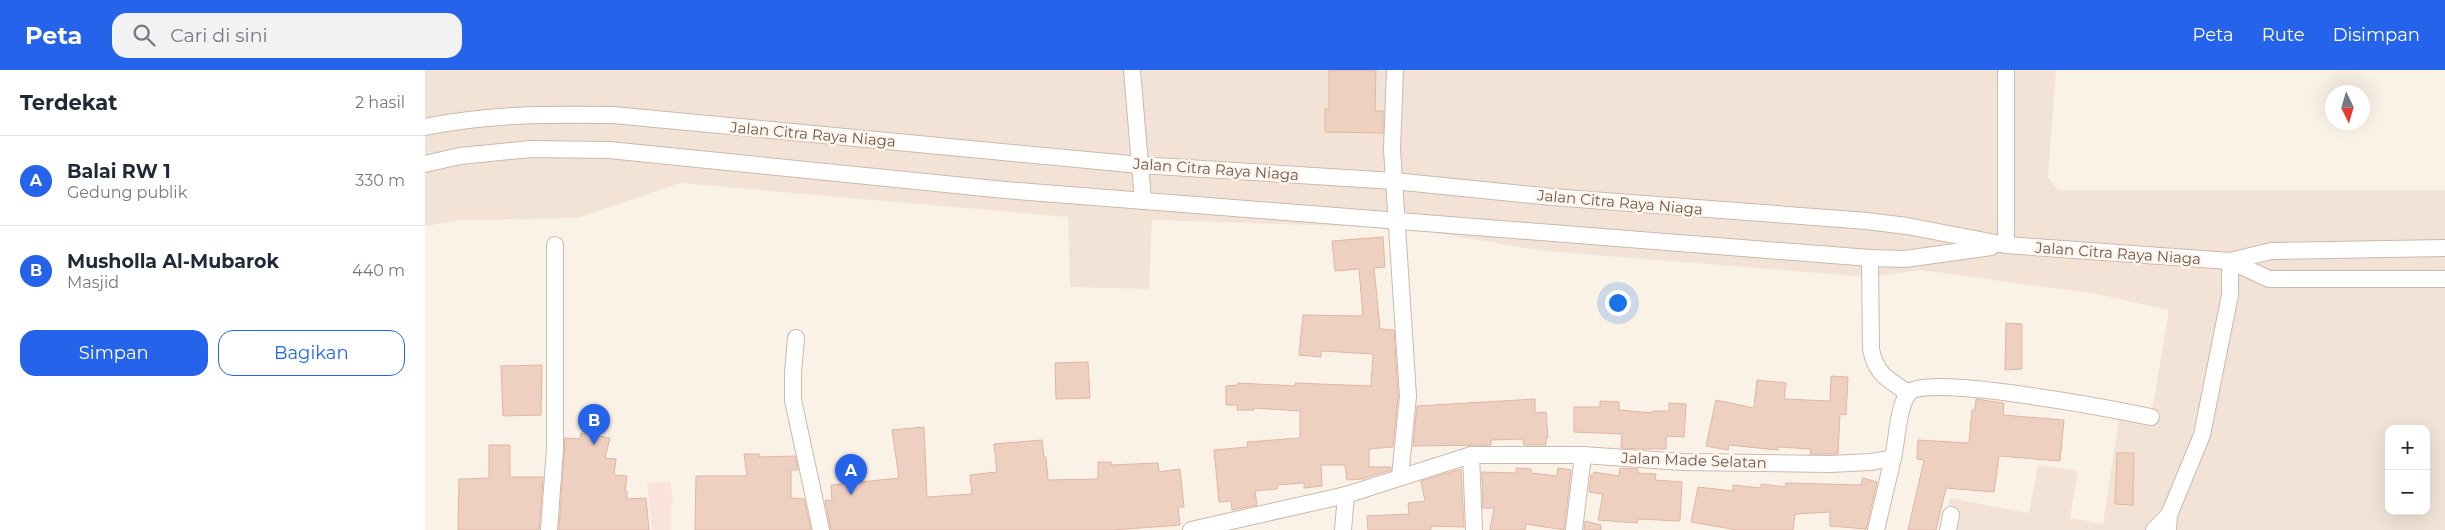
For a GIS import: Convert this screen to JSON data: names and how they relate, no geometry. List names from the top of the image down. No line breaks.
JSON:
{"streets":{"street":["Jalan Citra Raya Niaga","Jalan Made Selatan"]},"north":"bottom","page":{"header":"Peta","search":"Cari di sini","nav":["Peta","Rute","Disimpan"],"heading":["Terdekat","2 hasil"],"list":[{"mark":"A","name":"Balai RW 1","note":"Gedung publik","value":"330 m"},{"mark":"B","name":"Musholla Al-Mubarok","note":"Masjid","value":"440 m"}],"buttons":["Simpan","Bagikan"],"pins":["B","A"],"map_buttons":["+","−"]}}
